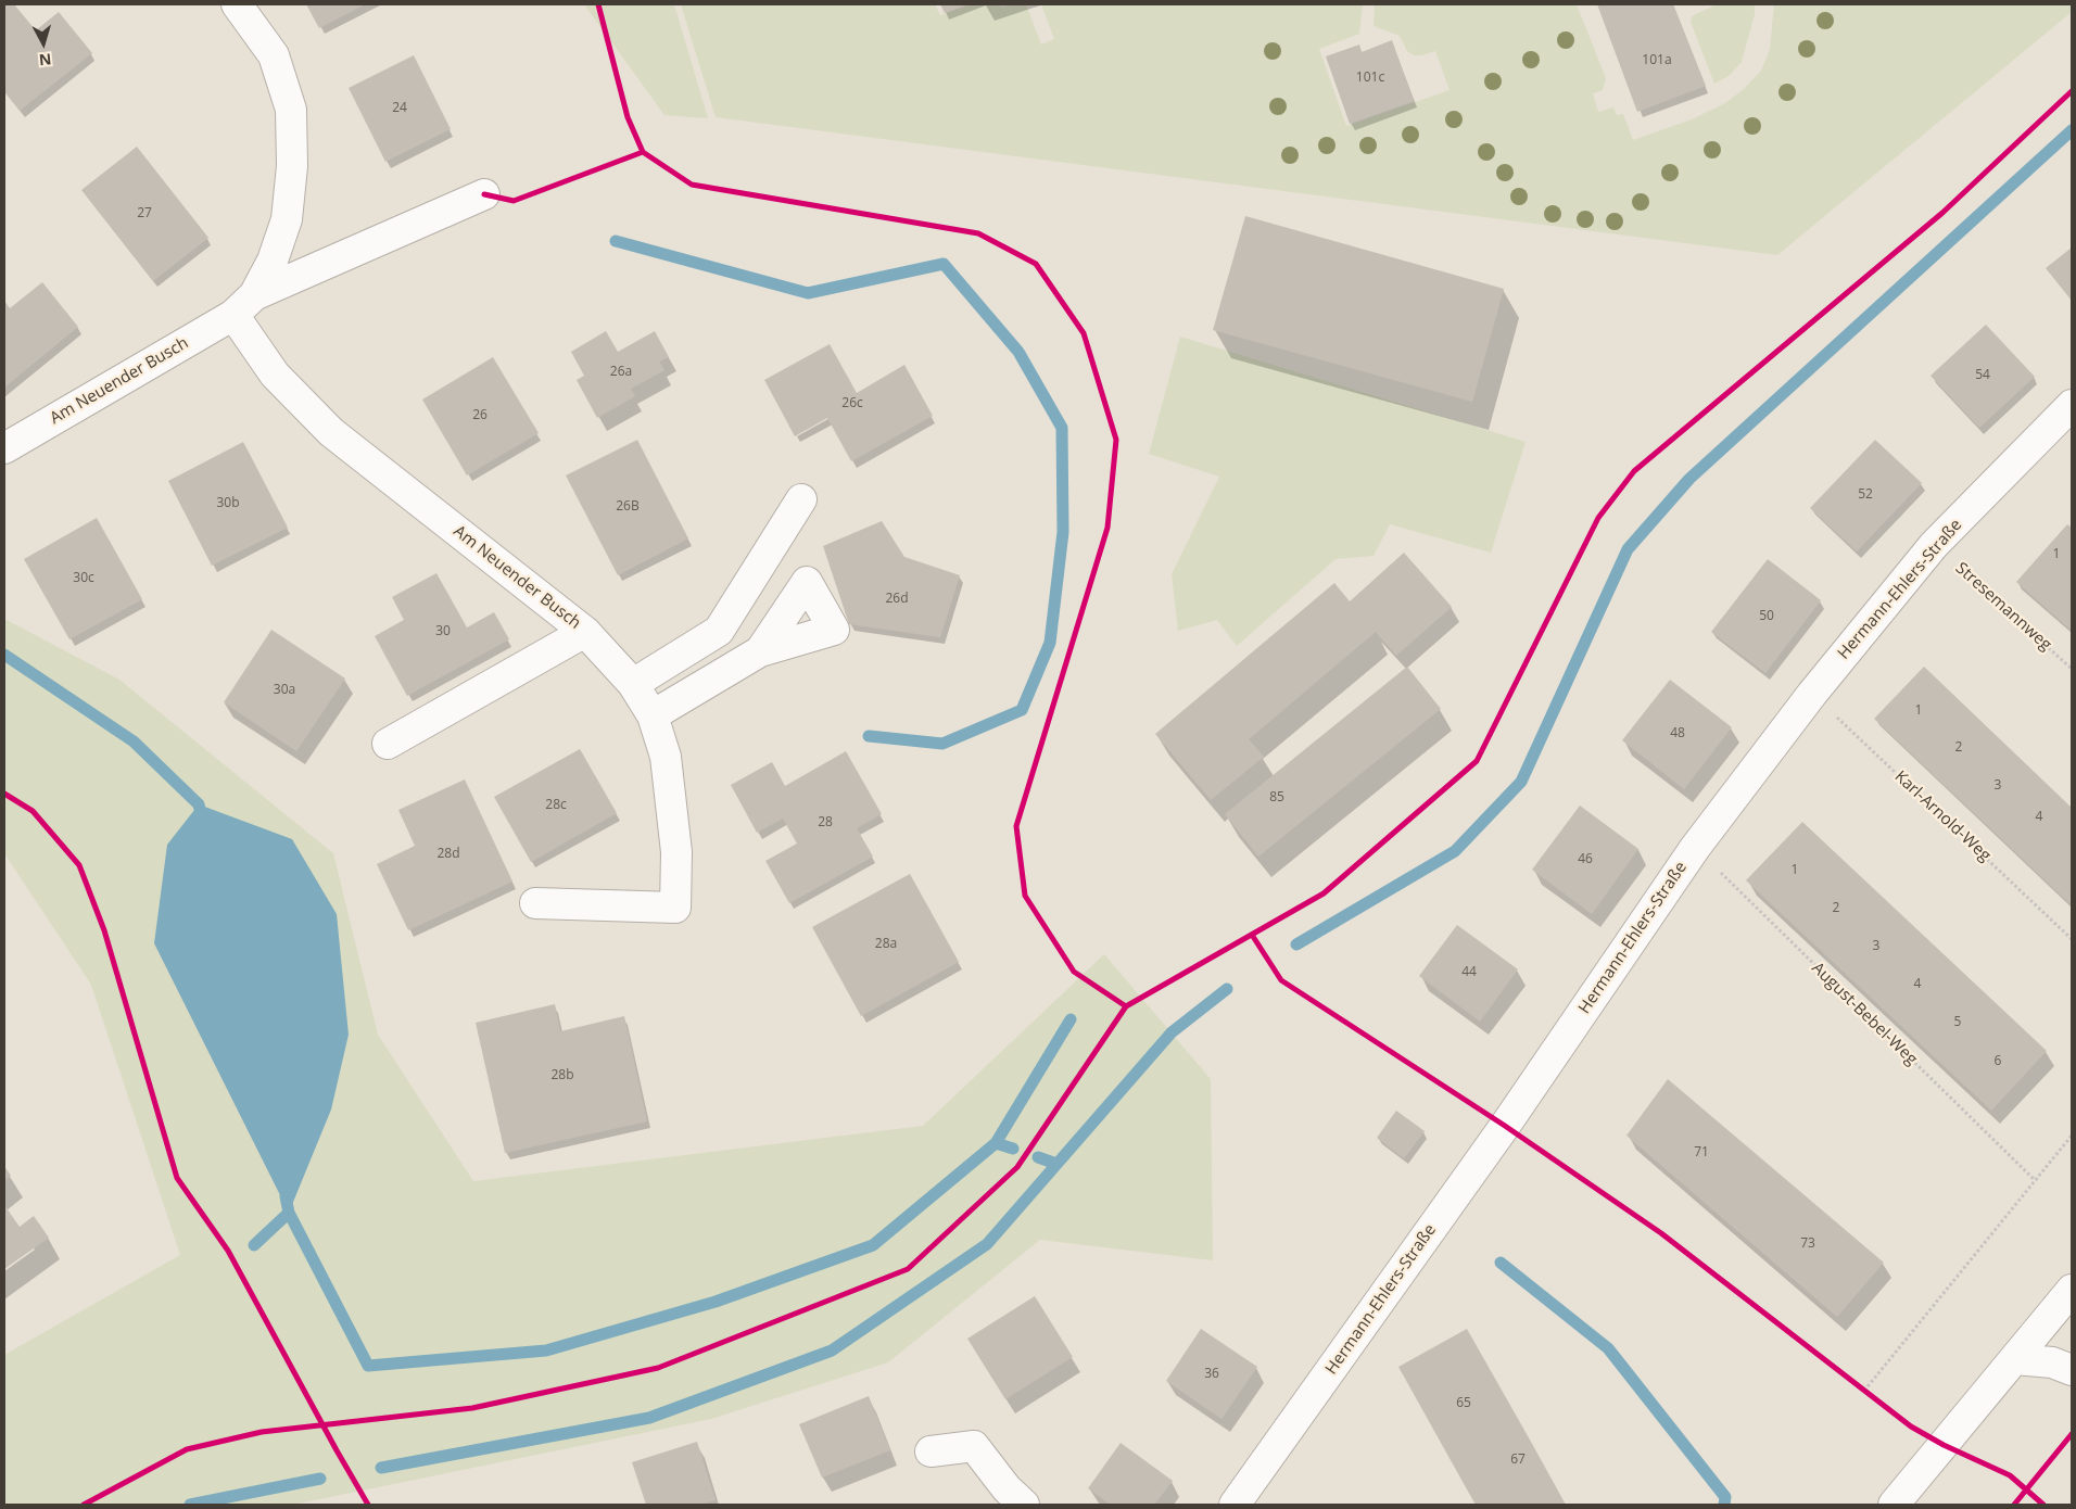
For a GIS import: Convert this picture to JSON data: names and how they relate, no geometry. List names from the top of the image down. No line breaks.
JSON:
{"streets":{"street":["Am Neuender Busch","Hermann-Ehlers-Straße"],"path":["Stresemannweg","Karl-Arnold-Weg","August-Bebel-Weg"]},"crossings":[["Hermann-Ehlers-Straße","Stresemannweg"],["Hermann-Ehlers-Straße","Karl-Arnold-Weg"],["Hermann-Ehlers-Straße","August-Bebel-Weg"]],"house_numbers":["101a","101c","24","27","26a","54","26c","26","52","30b","26B","1","30c","26d","50","30","30a","1","48","2","3","85","28c","4","28","28d","46","1","2","28a","3","44","4","5","6","28b","71","73","36","65","67"],"north":"bottom"}
